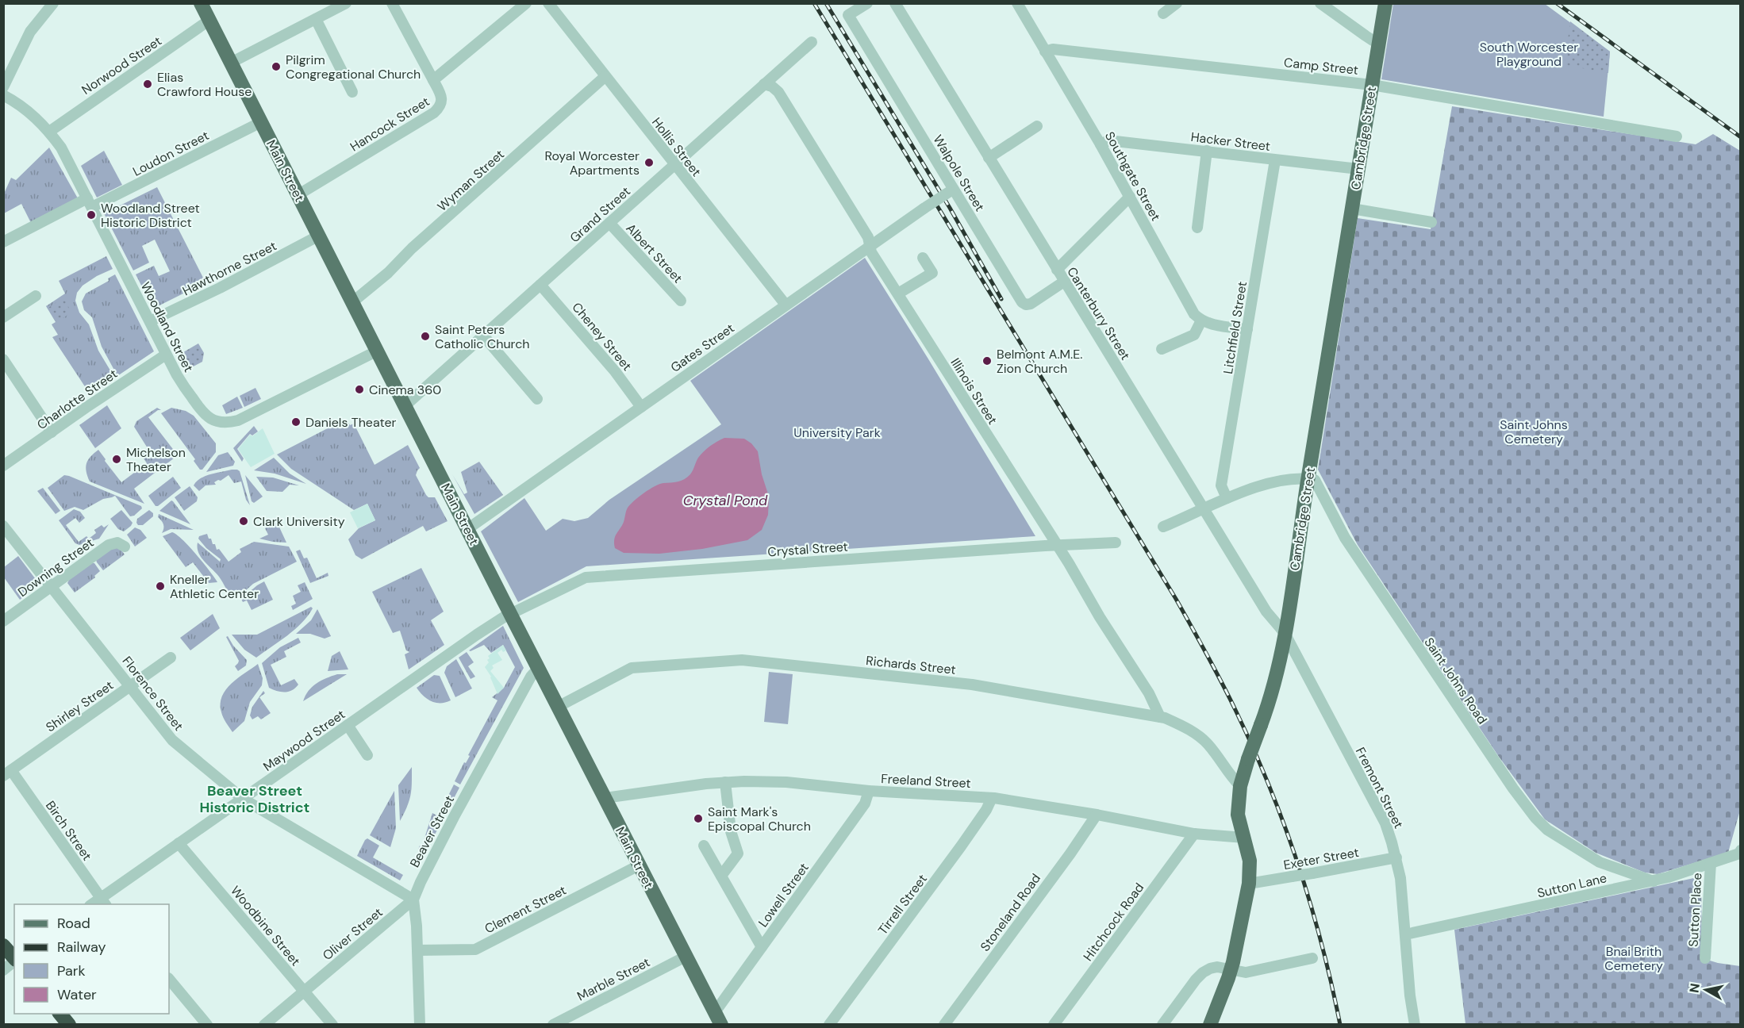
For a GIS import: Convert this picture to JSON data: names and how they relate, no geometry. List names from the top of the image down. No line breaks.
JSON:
{"streets":{"main road":["Cambridge Street","Main Street"],"street":["Norwood Street","Camp Street","Hancock Street","Hacker Street","Hollis Street","Loudon Street","Walpole Street","Southgate Street","Wyman Street","Grand Street","Albert Street","Hawthorne Street","Canterbury Street","Woodland Street","Litchfield Street","Cheney Street","Gates Street","Illinois Street","Charlotte Street","Crystal Street","Downing Street","Richards Street","Saint Johns Road","Florence Street","Shirley Street","Maywood Street","Freeland Street","Fremont Street","Birch Street","Beaver Street","Exeter Street","Sutton Lane","Lowell Street","Tirrell Street","Clement Street","Sutton Place","Stoneland Road","Hitchcock Road","Woodbine Street","Oliver Street","Marble Street"]},"crossings":[["Norwood Street","Main Street"],["Norwood Street","Woodland Street"],["Camp Street","Cambridge Street"],["Camp Street","Southgate Street"],["Hancock Street","Main Street"],["Cambridge Street","Hacker Street"],["Cambridge Street","Canterbury Street"],["Cambridge Street","Richards Street"],["Cambridge Street","Saint Johns Road"],["Cambridge Street","Freeland Street"],["Cambridge Street","Fremont Street"],["Cambridge Street","Exeter Street"],["Hacker Street","Southgate Street"],["Hacker Street","Litchfield Street"],["Hollis Street","Wyman Street"],["Hollis Street","Grand Street"],["Hollis Street","Gates Street"],["Loudon Street","Main Street"],["Loudon Street","Woodland Street"],["Main Street","Wyman Street"],["Main Street","Grand Street"],["Main Street","Hawthorne Street"],["Main Street","Woodland Street"],["Main Street","Gates Street"],["Main Street","Crystal Street"],["Main Street","Richards Street"],["Main Street","Maywood Street"],["Main Street","Freeland Street"],["Main Street","Beaver Street"],["Main Street","Lowell Street"],["Main Street","Clement Street"],["Main Street","Marble Street"],["Walpole Street","Canterbury Street"],["Walpole Street","Gates Street"],["Grand Street","Albert Street"],["Grand Street","Cheney Street"],["Grand Street","Illinois Street"],["Hawthorne Street","Woodland Street"],["Canterbury Street","Fremont Street"],["Woodland Street","Charlotte Street"],["Cheney Street","Gates Street"],["Gates Street","Illinois Street"],["Illinois Street","Crystal Street"],["Illinois Street","Richards Street"],["Crystal Street","Maywood Street"],["Downing Street","Florence Street"],["Saint Johns Road","Sutton Lane"],["Florence Street","Shirley Street"],["Florence Street","Maywood Street"],["Florence Street","Beaver Street"],["Florence Street","Oliver Street"],["Shirley Street","Birch Street"],["Maywood Street","Birch Street"],["Maywood Street","Woodbine Street"],["Freeland Street","Lowell Street"],["Freeland Street","Tirrell Street"],["Freeland Street","Stoneland Road"],["Freeland Street","Hitchcock Road"],["Fremont Street","Exeter Street"],["Fremont Street","Sutton Lane"],["Beaver Street","Clement Street"],["Beaver Street","Oliver Street"],["Sutton Lane","Sutton Place"],["Woodbine Street","Oliver Street"]],"districts":["Beaver Street Historic District"],"water":["Crystal Pond"],"parks":["South Worcester Playground","Saint Johns Cemetery","University Park","Bnai Brith Cemetery"],"places":["Pilgrim Congregational Church","Elias Crawford House","Royal Worcester Apartments","Woodland Street Historic District","Saint Peters Catholic Church","Belmont A.M.E. Zion Church","Cinema 360","Daniels Theater","Michelson Theater","Clark University","Kneller Athletic Center","Saint Mark's Episcopal Church"],"legend":["Road","Railway","Park","Water"],"north":"left"}
